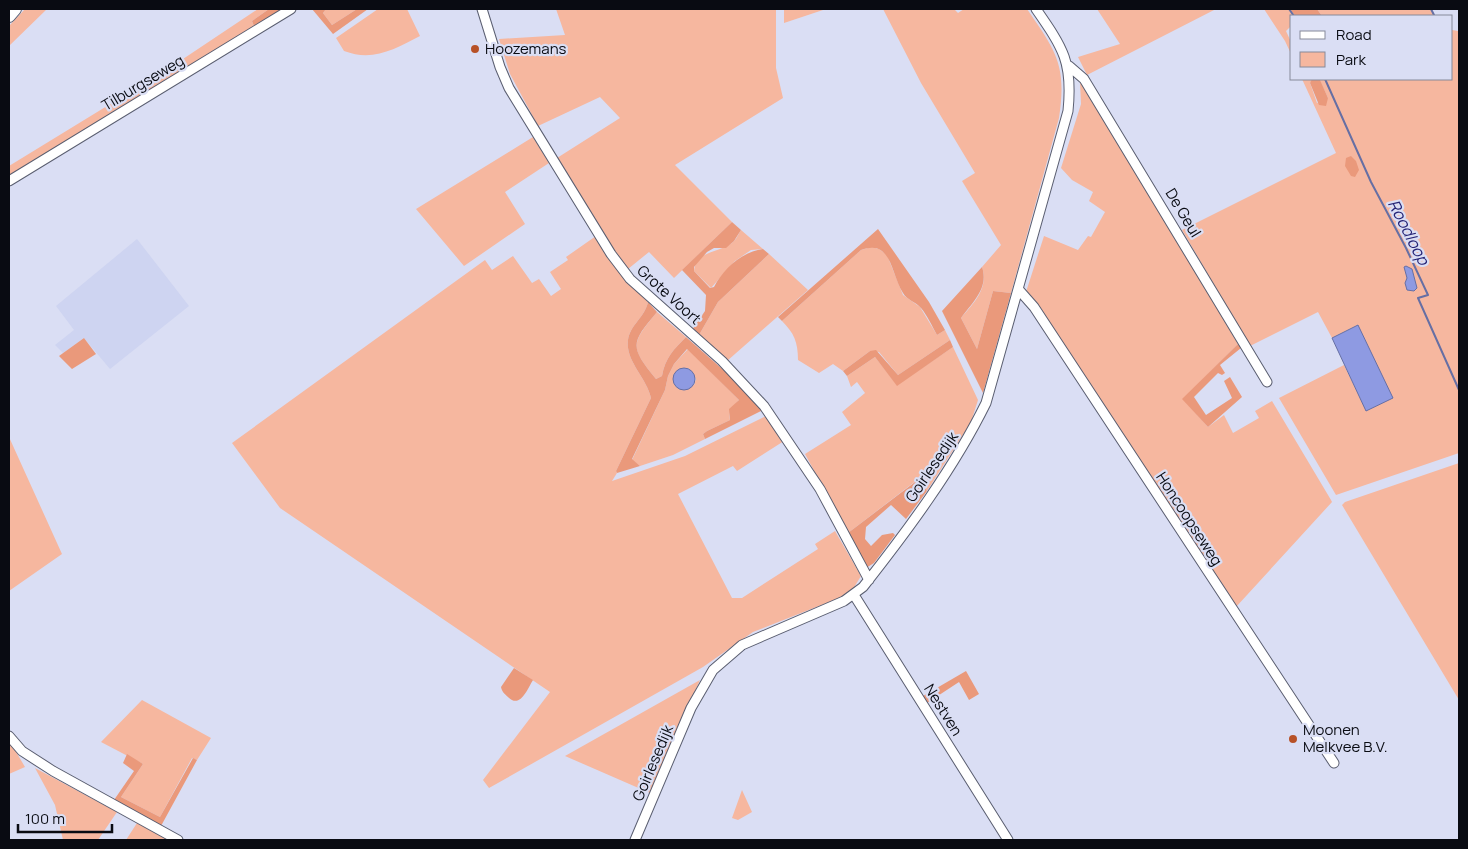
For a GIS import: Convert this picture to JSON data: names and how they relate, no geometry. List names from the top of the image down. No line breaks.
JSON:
{"streets":{"street":["Tilburgseweg","De Geul","Grote Voort","Goirlesedijk","Honcoopseweg","Nestven"]},"crossings":[["De Geul","Goirlesedijk"],["Grote Voort","Goirlesedijk"],["Goirlesedijk","Honcoopseweg"],["Goirlesedijk","Nestven"]],"water":["Roodloop"],"places":["Hoozemans","Moonen Melkvee B.V."],"legend":["Road","Park"],"scale_bar":"100 m"}
